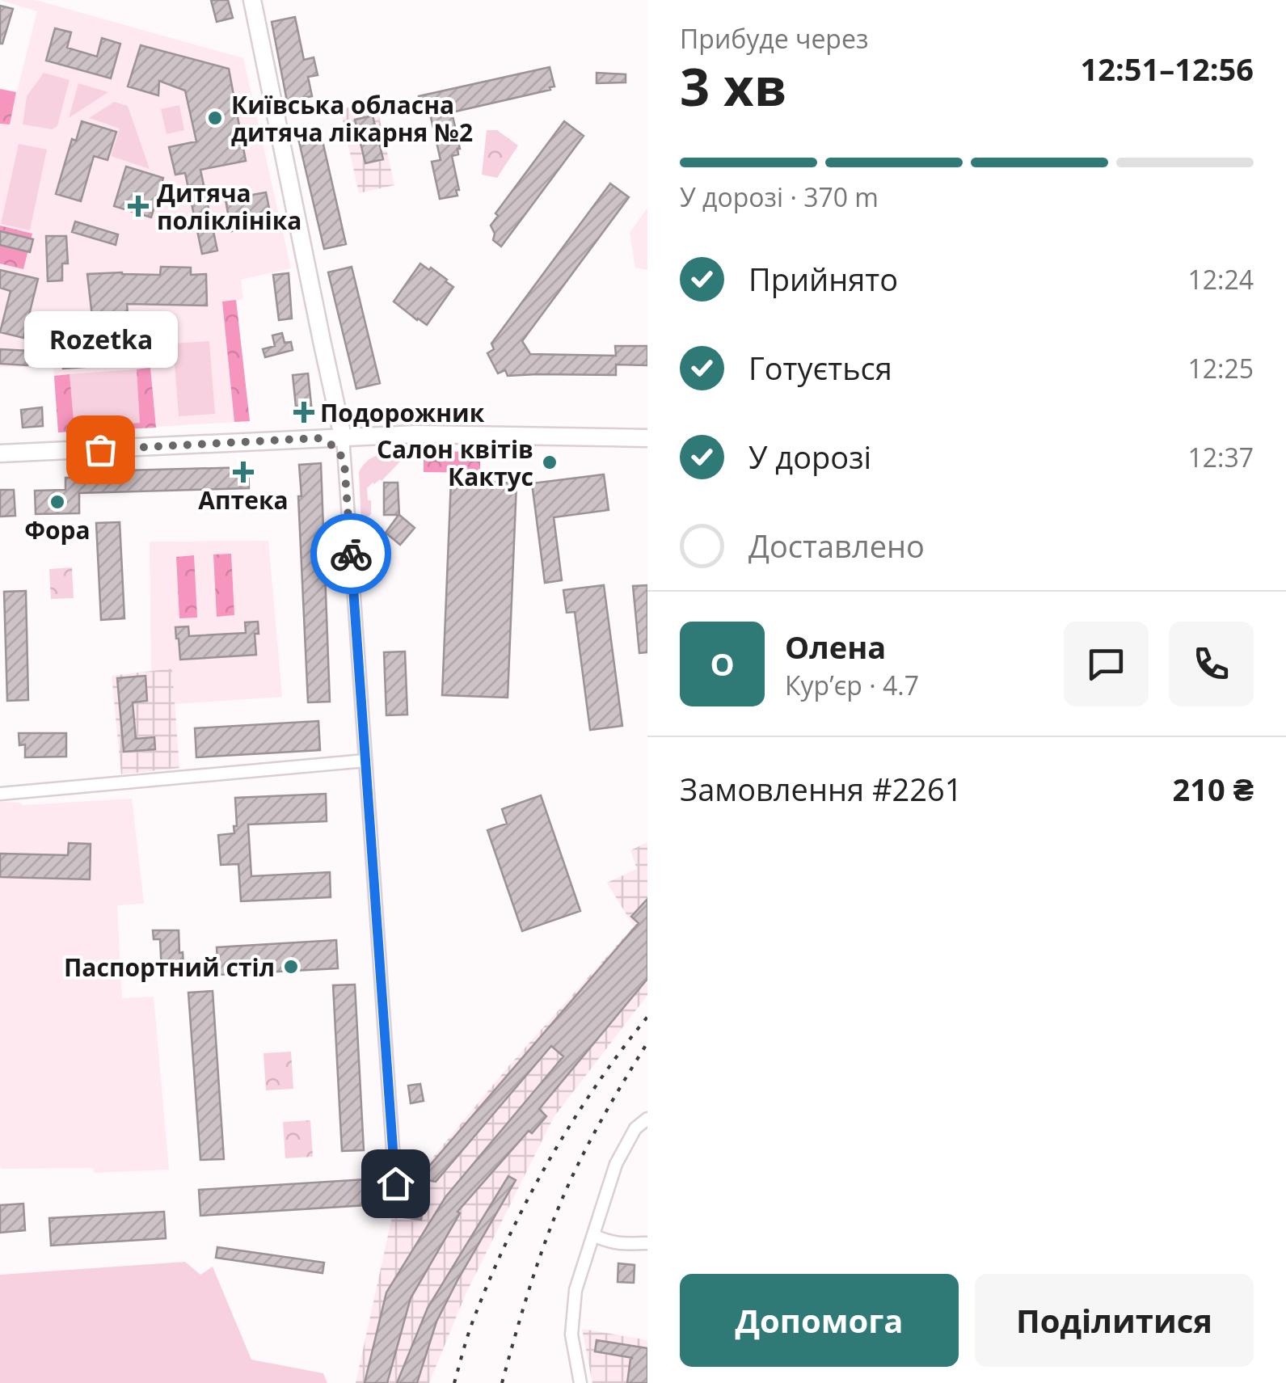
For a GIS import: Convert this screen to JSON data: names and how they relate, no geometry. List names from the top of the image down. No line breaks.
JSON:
{"places":{"other":["Київська обласна дитяча лікарня №2","Rozetka","Салон квітів Кактус","Фора","Паспортний стіл"],"health":["Дитяча поліклініка","Подорожник","Аптека"]},"page":{"heading":["3 хв","Прибуде через","12:51–12:56"],"panel":["Олена","Кур’єр · 4.7","Замовлення #2261","210 ₴"],"bar":"У дорозі · 370 m","list":[["Прийнято","12:24"],["Готується","12:25"],["У дорозі","12:37"],"Доставлено"],"bubble":"Rozetka","round":"О","buttons":["Допомога","Поділитися"]}}
